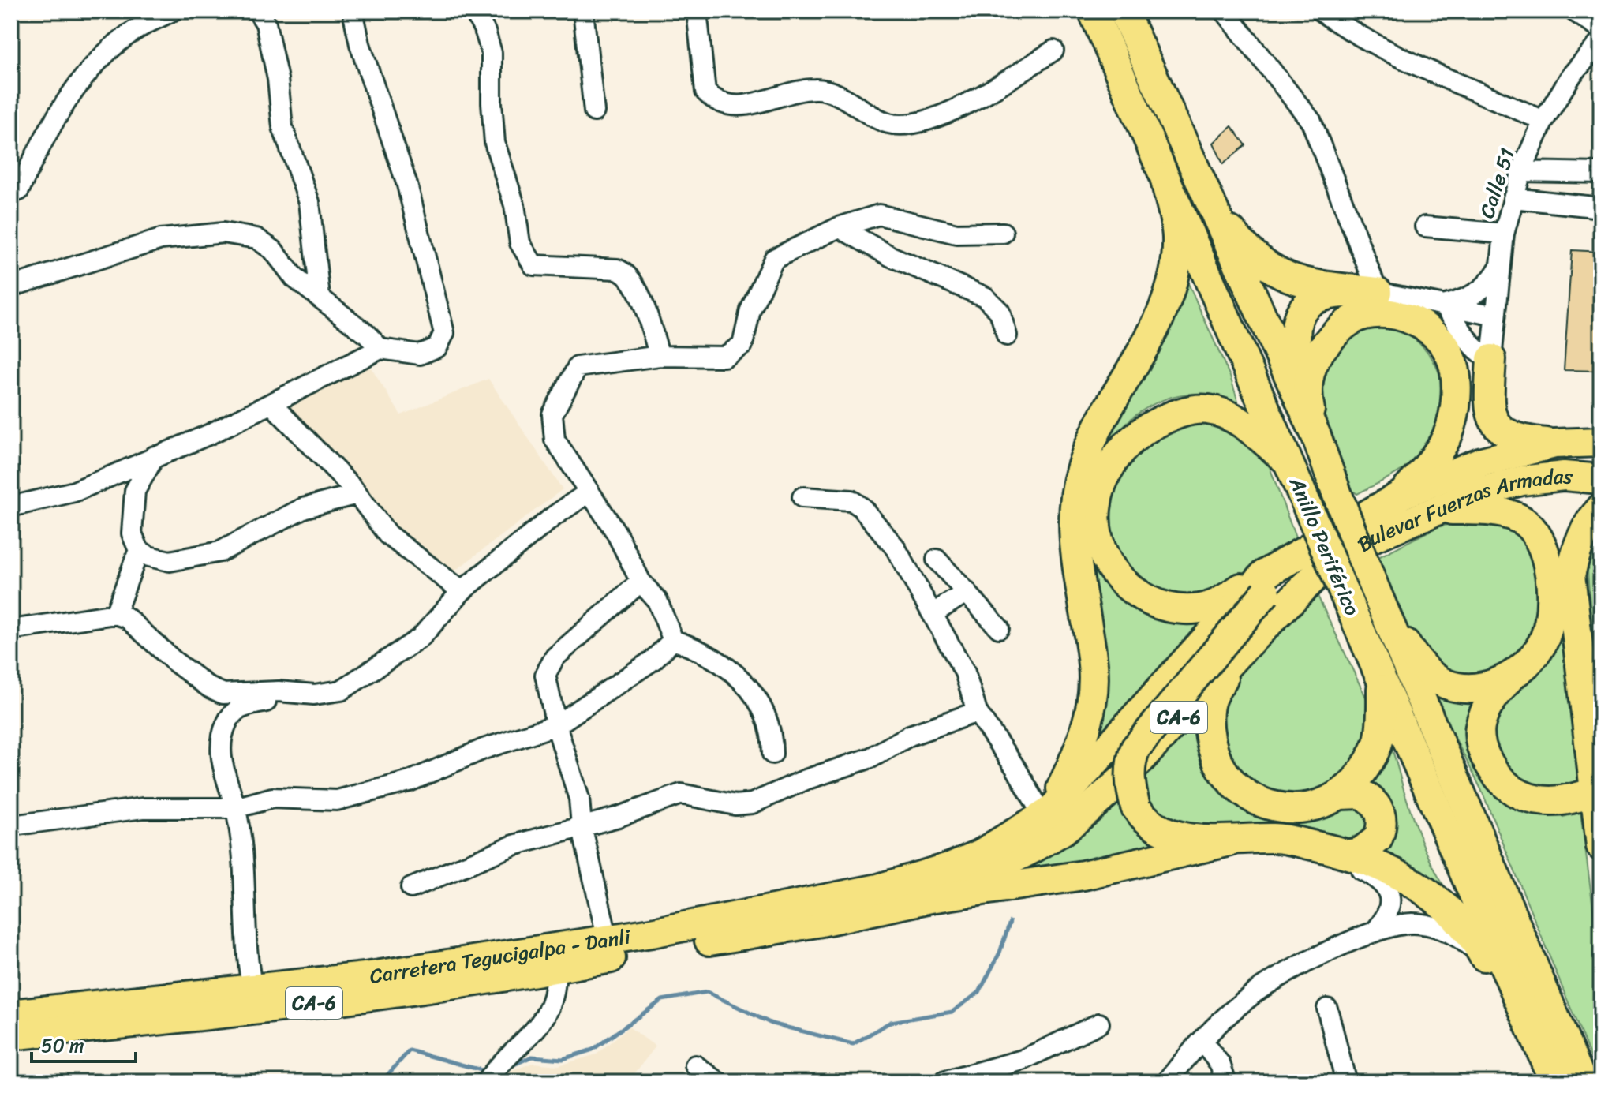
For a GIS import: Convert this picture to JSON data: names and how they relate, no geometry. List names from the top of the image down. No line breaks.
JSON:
{"streets":{"highway":["Bulevar Fuerzas Armadas","Anillo Periférico","CA-6","Carretera Tegucigalpa - Danli"],"street":["Calle 51"]},"crossings":[["Bulevar Fuerzas Armadas","CA-6"],["Bulevar Fuerzas Armadas","Carretera Tegucigalpa - Danli"],["CA-6","Carretera Tegucigalpa - Danli"]],"scale_bar":"50 m"}
